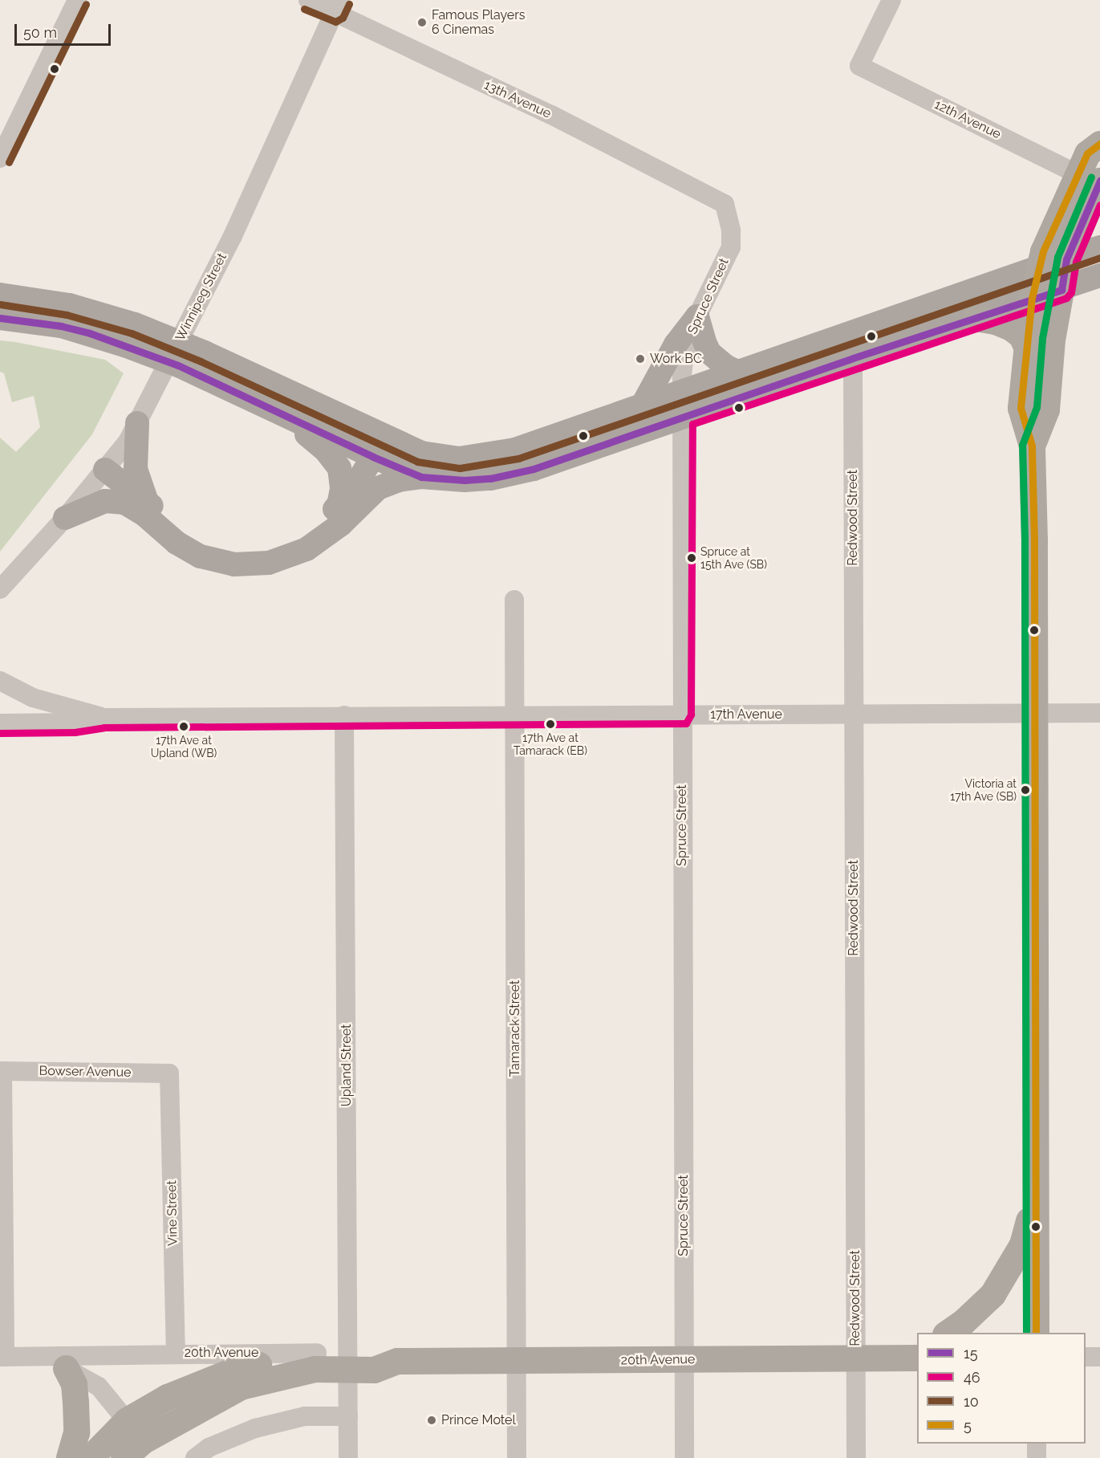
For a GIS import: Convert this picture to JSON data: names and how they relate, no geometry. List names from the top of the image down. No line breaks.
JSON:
{"streets":{"highway":["20th Avenue"],"street":["13th Avenue","12th Avenue","Spruce Street","Winnipeg Street","Redwood Street","17th Avenue","Tamarack Street","Upland Street","Bowser Avenue","Vine Street"]},"crossings":[["13th Avenue","Spruce Street"],["13th Avenue","Winnipeg Street"],["Spruce Street","17th Avenue"],["Spruce Street","20th Avenue"],["Redwood Street","17th Avenue"],["Redwood Street","20th Avenue"],["17th Avenue","Tamarack Street"],["17th Avenue","Upland Street"],["Tamarack Street","20th Avenue"],["Upland Street","20th Avenue"],["Bowser Avenue","Vine Street"],["Vine Street","20th Avenue"]],"places":["Famous Players 6 Cinemas","Work BC","Spruce at 15th Ave (SB)","17th Ave at Tamarack (EB)","17th Ave at Upland (WB)","Victoria at 17th Ave (SB)","Prince Motel"],"lines":["transit line 10","transit line 5","transit line 15","transit line 46"],"legend":["15","46","10","5"],"scale_bar":"50 m"}
